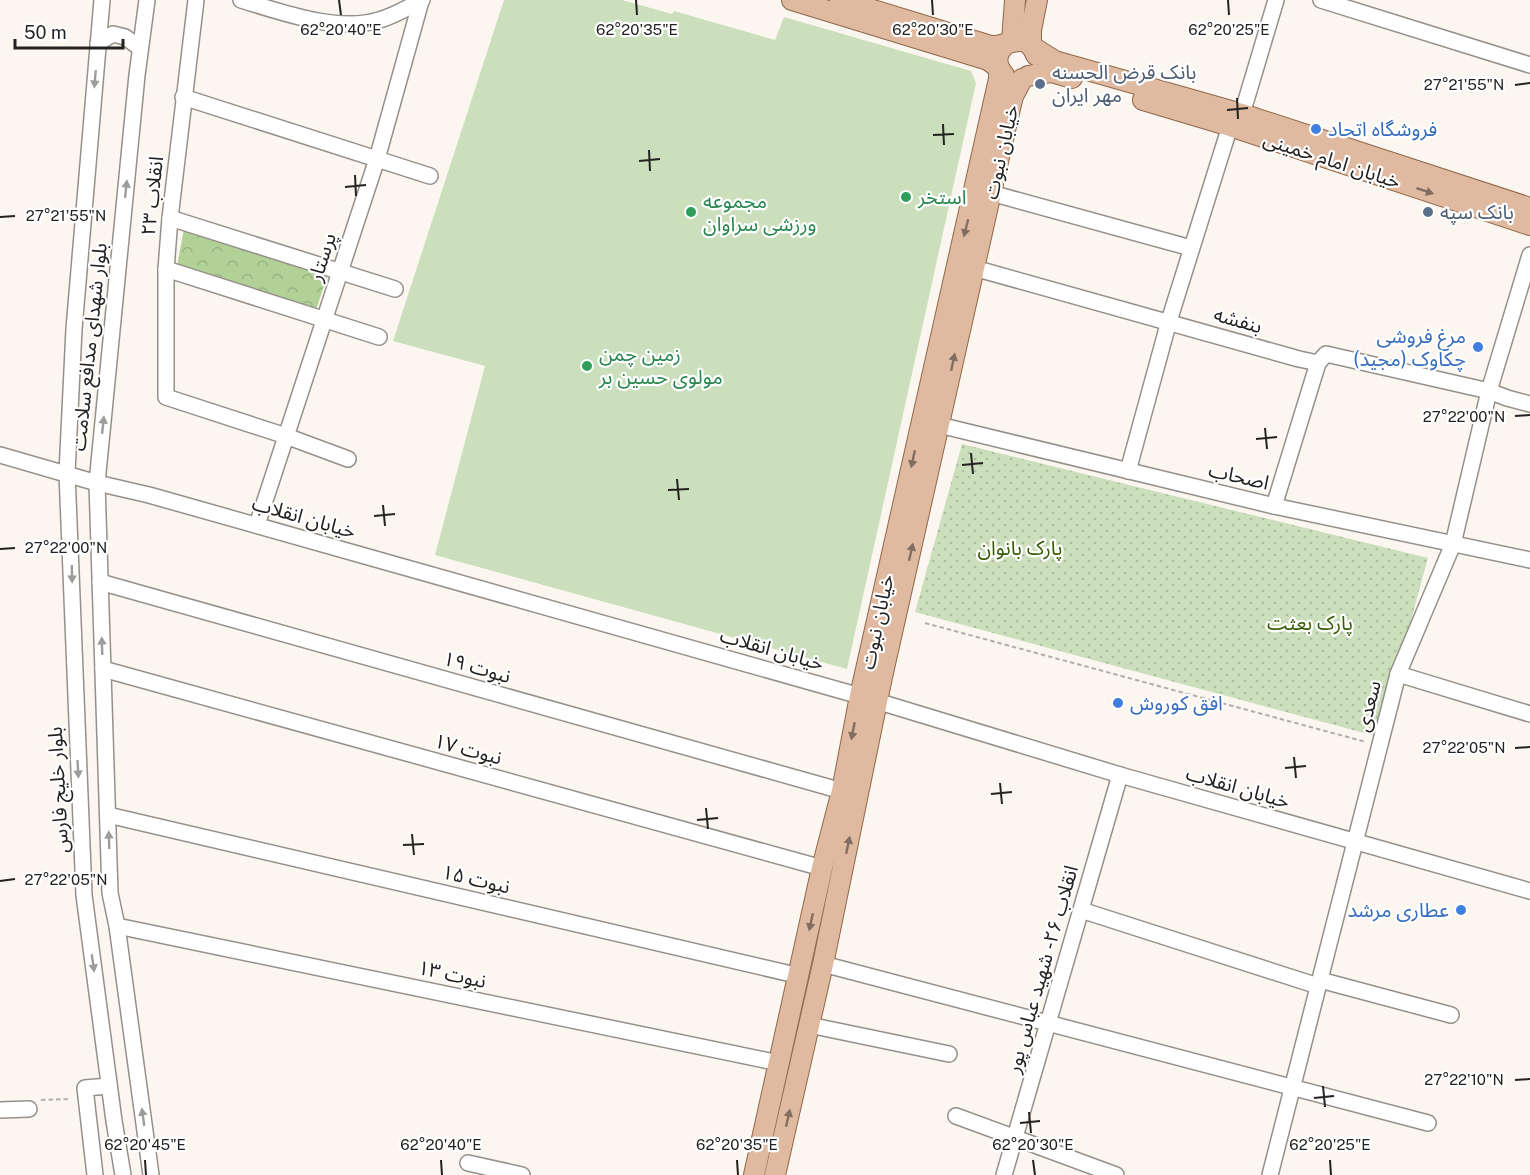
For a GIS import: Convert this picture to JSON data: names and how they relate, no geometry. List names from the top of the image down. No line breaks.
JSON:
{"streets":{"main road":["خیابان نبوت","خیابان امام خمینی"],"street":["انقلاب ۲۳","پرستار","بنفشه","بلوار شهدای مدافع سلامت","اصحاب","خیابان انقلاب","نبوت ۱۹","سعدی","نبوت ۱۷","بلوار خلیج فارس","نبوت ۱۵","انقلاب ۲۶ - شهید عباس پور","نبوت ۱۳"]},"crossings":[["خیابان نبوت","خیابان امام خمینی"],["خیابان نبوت","بنفشه"],["خیابان نبوت","اصحاب"],["خیابان نبوت","خیابان انقلاب"],["خیابان نبوت","نبوت ۱۹"],["خیابان نبوت","نبوت ۱۷"],["خیابان نبوت","نبوت ۱۵"],["خیابان نبوت","نبوت ۱۳"],["انقلاب ۲۳","پرستار"],["پرستار","خیابان انقلاب"],["بنفشه","سعدی"],["بلوار شهدای مدافع سلامت","خیابان انقلاب"],["بلوار شهدای مدافع سلامت","بلوار خلیج فارس"],["اصحاب","سعدی"],["خیابان انقلاب","سعدی"],["خیابان انقلاب","بلوار خلیج فارس"],["خیابان انقلاب","انقلاب ۲۶ - شهید عباس پور"]],"parks":["پارک بانوان","پارک بعثت"],"places":["بانک قرض الحسنه مهر ایران","فروشگاه اتحاد","استخر","مجموعه ورزشی سراوان","بانک سپه","مرغ فروشی چکاوک (مجید)","زمین چمن مولوی حسین بر","افق کوروش","عطاری مرشد"],"scale_bar":"50 m","coordinates":["62°20'40\"E","62°20'35\"E","62°20'30\"E","62°20'25\"E","27°21'55\"N","27°22'00\"N","27°22'05\"N","27°22'10\"N","62°20'45\"E"]}
